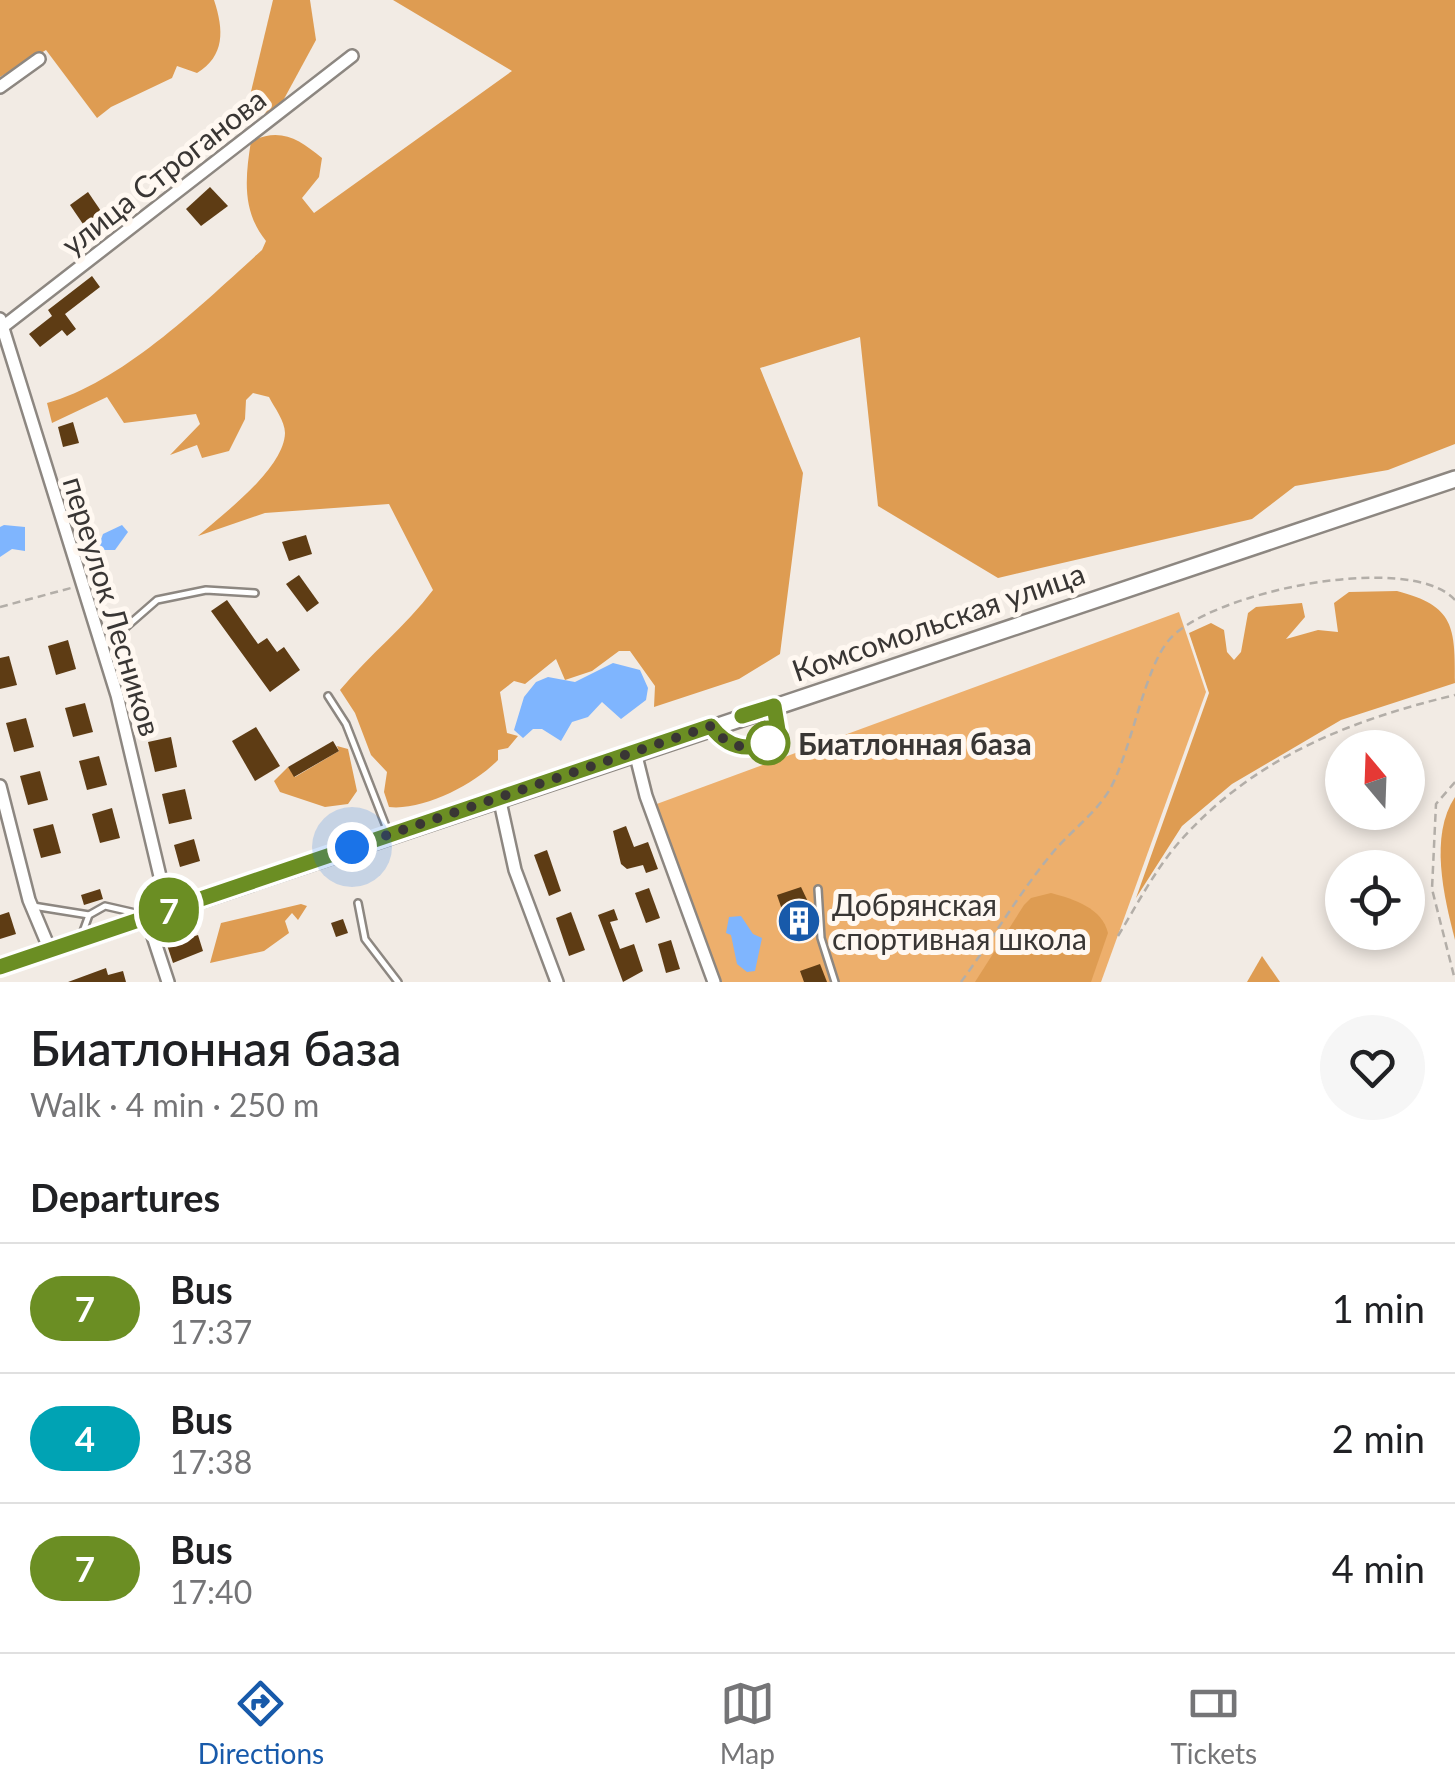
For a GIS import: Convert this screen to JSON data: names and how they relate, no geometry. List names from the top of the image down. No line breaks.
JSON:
{"streets":{"main road":["Комсомольская улица"],"street":["улица Строганова","переулок Лесников"]},"crossings":[["улица Строганова","переулок Лесников"],["переулок Лесников","Комсомольская улица"]],"places":{"other":["Биатлонная база"],"building":["Добрянская спортивная школа"]},"lines":["bus line 7"],"north":"top","page":{"on_map":"7","heading":[["Биатлонная база","Walk · 4 min · 250 m"],"Departures"],"list":[{"mark":"7","name":"Bus","note":"17:37","value":"1 min"},{"mark":"4","name":"Bus","note":"17:38","value":"2 min"},{"mark":"7","name":"Bus","note":"17:40","value":"4 min"}],"tabs":["Directions","Map","Tickets"]}}
